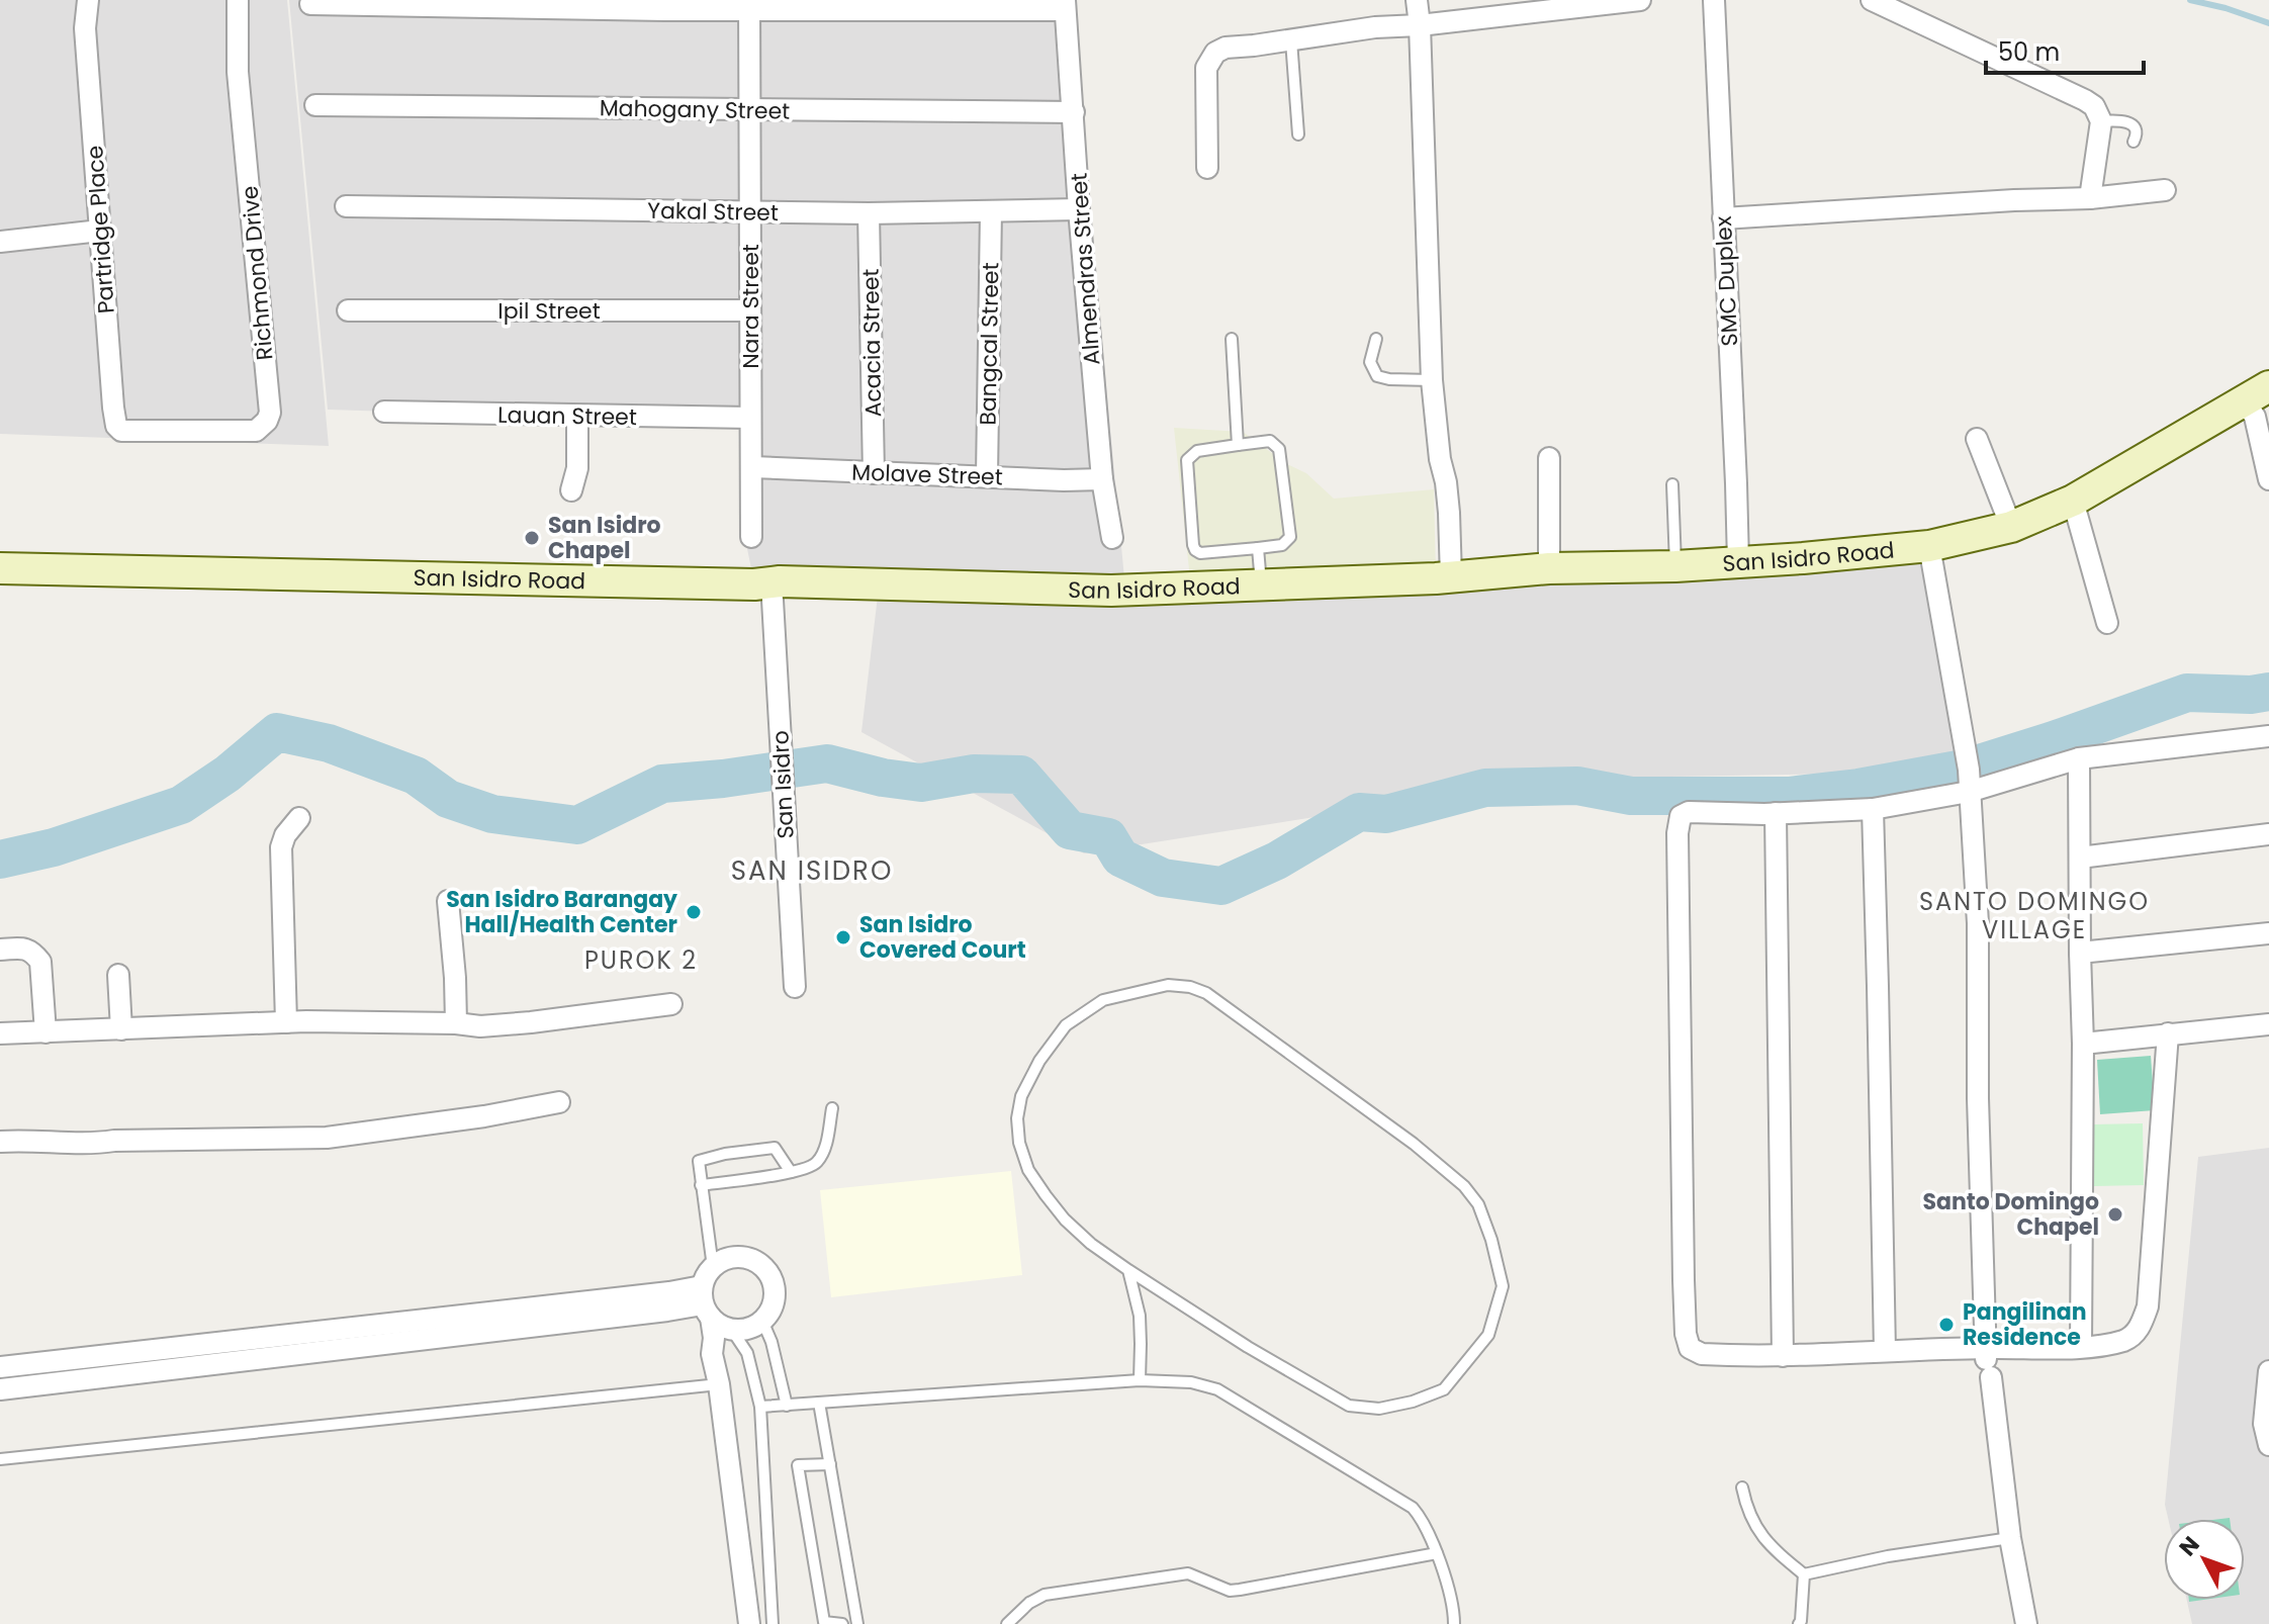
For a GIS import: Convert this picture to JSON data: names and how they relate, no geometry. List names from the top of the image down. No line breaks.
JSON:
{"streets":{"main road":["San Isidro Road"],"street":["Mahogany Street","Yakal Street","Partridge Place","Almendras Street","Richmond Drive","SMC Duplex","Nara Street","Ipil Street","Acacia Street","Bangcal Street","Lauan Street","Molave Street","San Isidro"]},"crossings":[["Mahogany Street","Almendras Street"],["Mahogany Street","Nara Street"],["Yakal Street","Almendras Street"],["Yakal Street","Nara Street"],["Yakal Street","Acacia Street"],["Yakal Street","Bangcal Street"],["Partridge Place","Richmond Drive"],["Almendras Street","Molave Street"],["SMC Duplex","San Isidro Road"],["Nara Street","Ipil Street"],["Nara Street","Lauan Street"],["Nara Street","Molave Street"],["Acacia Street","Molave Street"],["Bangcal Street","Molave Street"],["San Isidro Road","San Isidro"]],"districts":["SAN ISIDRO","SANTO DOMINGO VILLAGE","PUROK 2"],"places":["San Isidro Chapel","San Isidro Barangay Hall/Health Center","San Isidro Covered Court","Santo Domingo Chapel","Pangilinan Residence"],"scale_bar":"50 m","north":"top left"}
